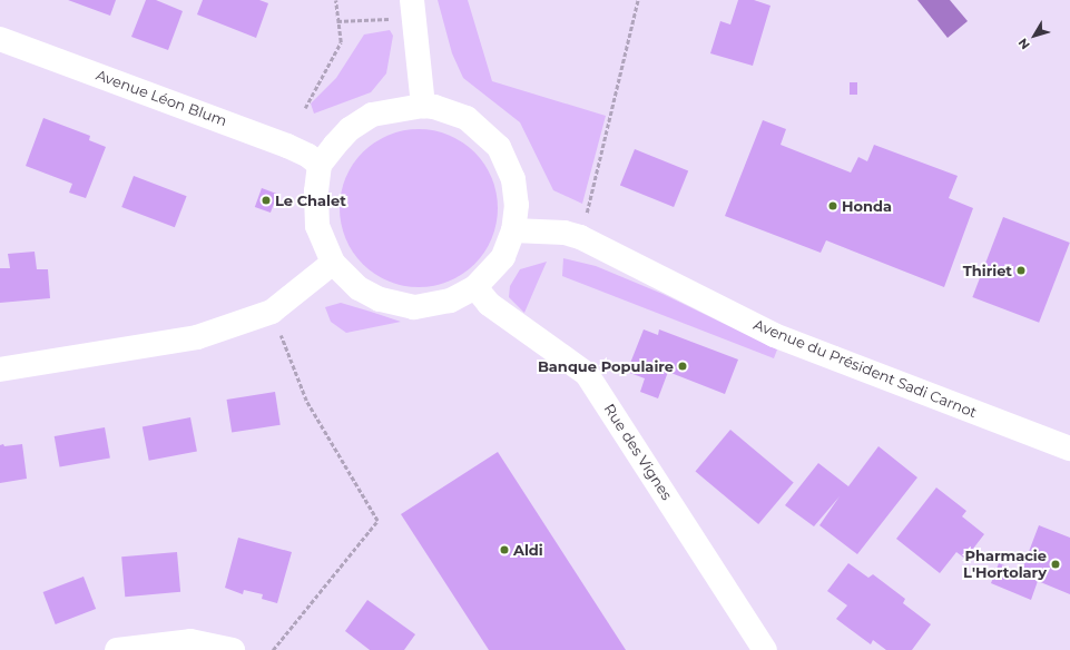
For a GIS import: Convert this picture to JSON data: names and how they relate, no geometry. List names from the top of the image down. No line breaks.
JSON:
{"streets":{"main road":["Avenue Léon Blum","Avenue du Président Sadi Carnot","Rue des Vignes"]},"places":["Le Chalet","Honda","Thiriet","Banque Populaire","Aldi","Pharmacie L'Hortolary"],"north":"bottom left"}
